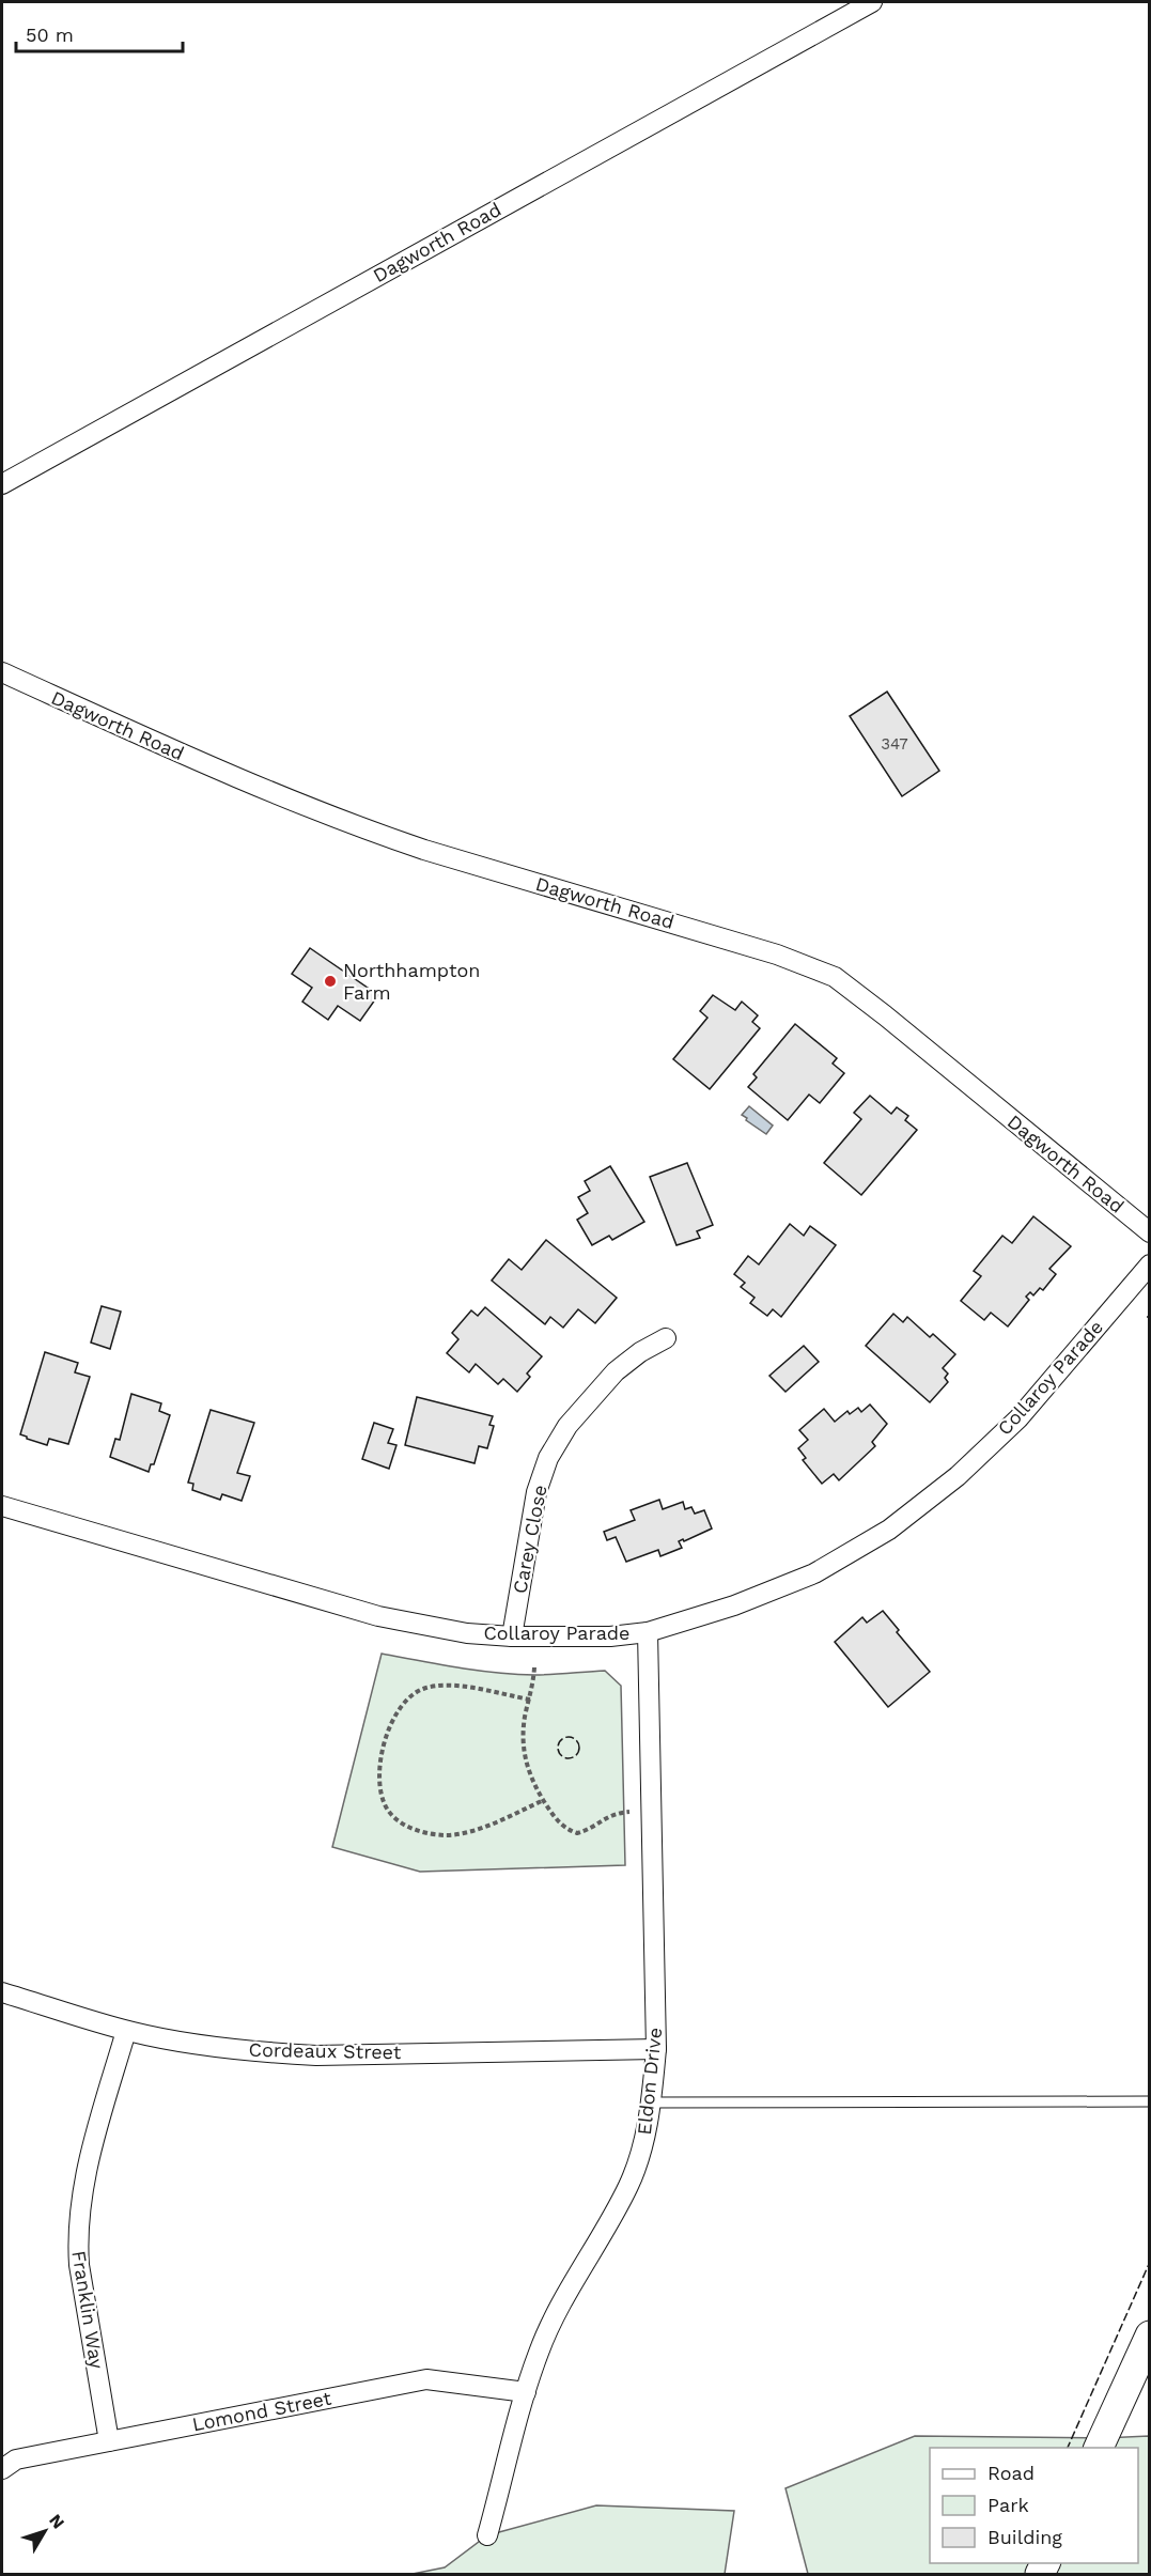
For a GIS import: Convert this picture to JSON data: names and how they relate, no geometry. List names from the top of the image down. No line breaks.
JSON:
{"streets":{"street":["Dagworth Road","Collaroy Parade","Carey Close","Cordeaux Street","Eldon Drive","Franklin Way","Lomond Street"]},"crossings":[["Collaroy Parade","Carey Close"],["Collaroy Parade","Eldon Drive"],["Cordeaux Street","Eldon Drive"],["Cordeaux Street","Franklin Way"],["Eldon Drive","Lomond Street"],["Franklin Way","Lomond Street"]],"places":["Northhampton Farm"],"house_numbers":["347"],"legend":["Road","Park","Building"],"scale_bar":"50 m","north":"top right"}
